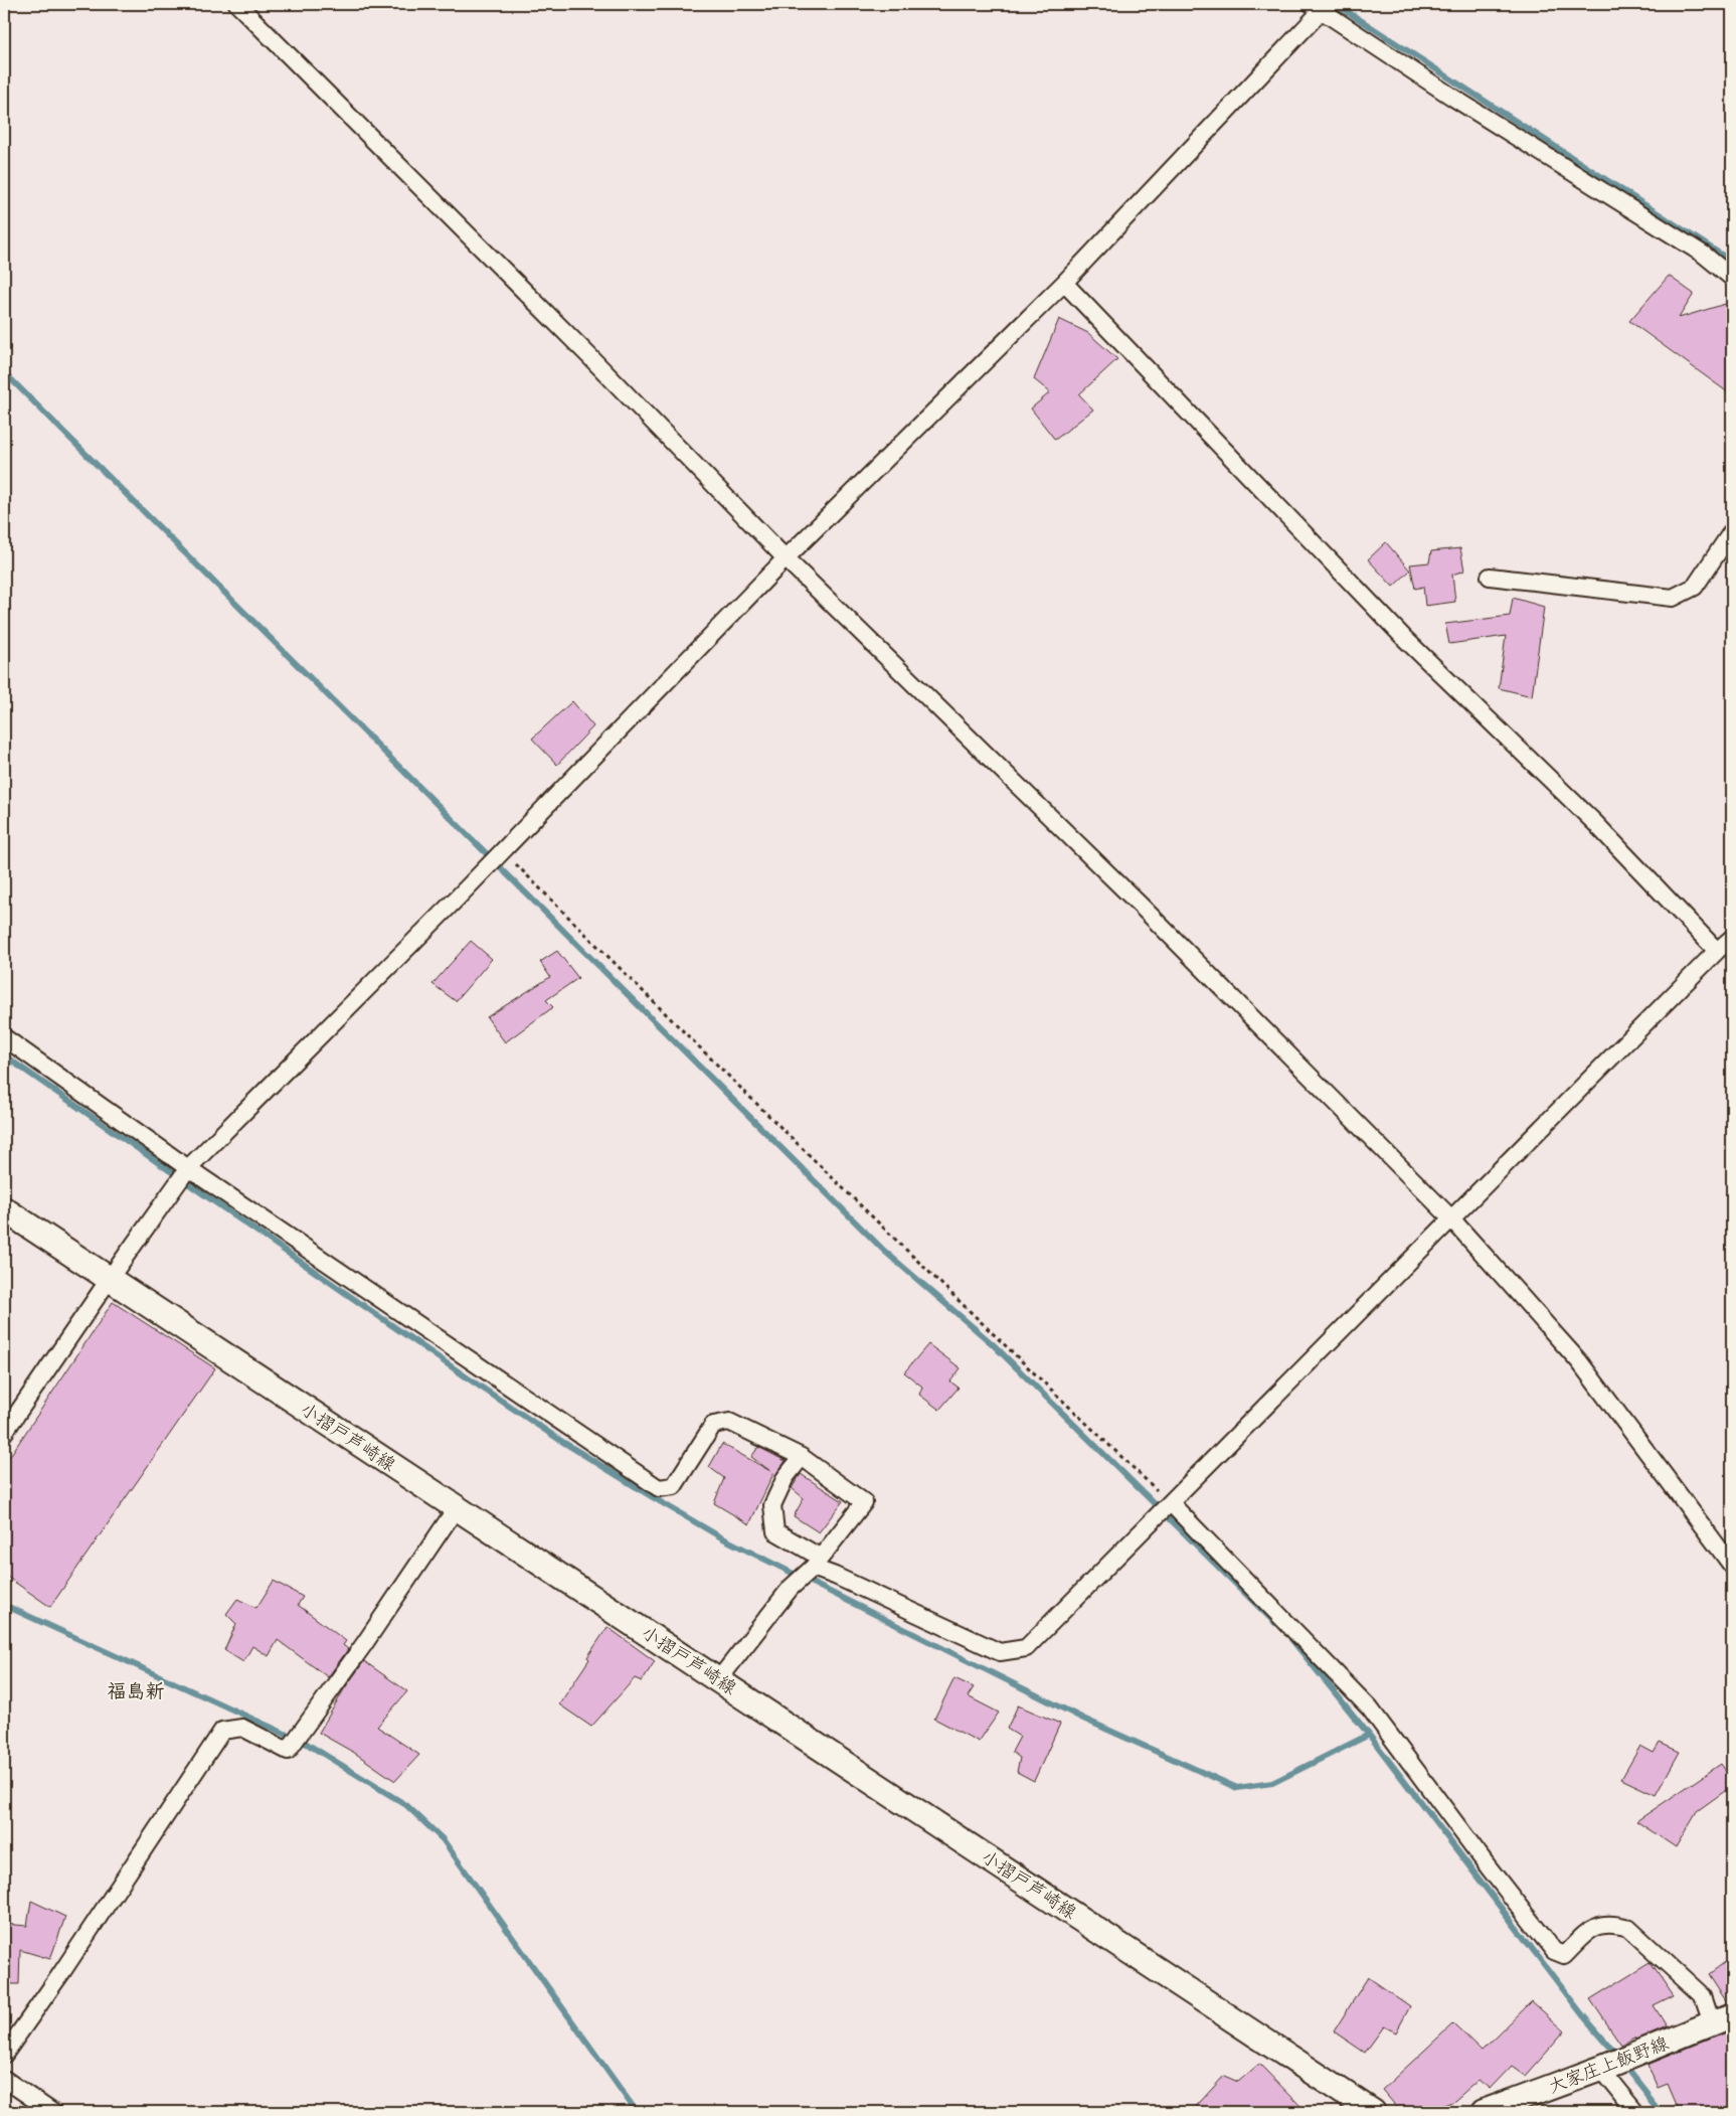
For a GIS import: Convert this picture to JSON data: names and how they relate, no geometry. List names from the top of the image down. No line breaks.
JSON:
{"streets":{"main road":["小摺戸芦崎線","大家庄上飯野線"]},"districts":["福島新"]}
